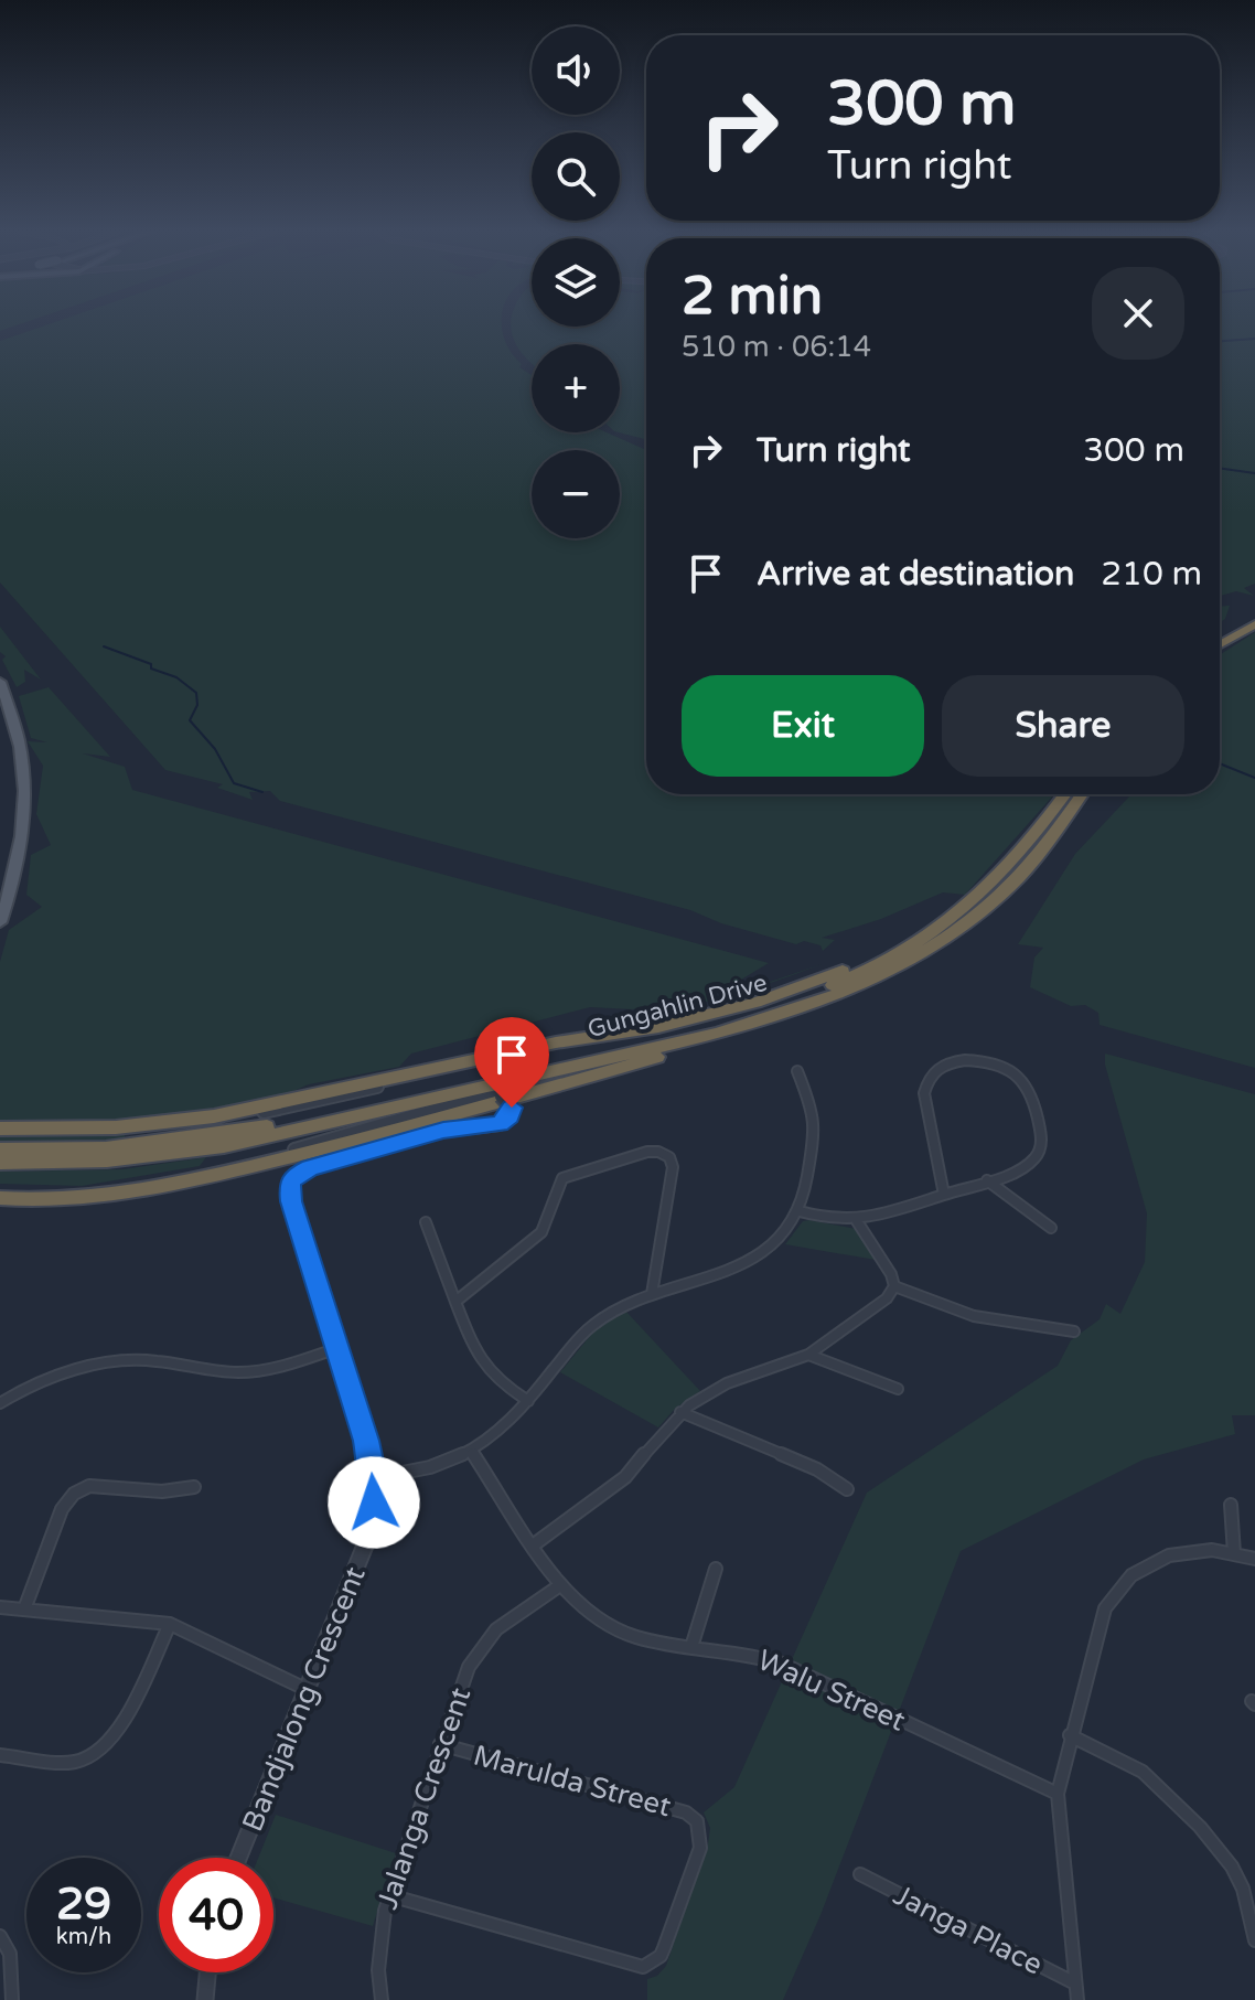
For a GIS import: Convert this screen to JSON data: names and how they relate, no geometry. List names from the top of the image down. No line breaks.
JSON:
{"streets":{"highway":["Gungahlin Drive"],"street":["Walu Street","Bandjalong Crescent","Marulda Street","Jalanga Crescent","Janga Place"]},"crossings":[["Walu Street","Jalanga Crescent"],["Marulda Street","Jalanga Crescent"]],"page":{"map_buttons":["+","−"],"turn":["300 m","Turn right"],"heading":["2 min","510 m · 06:14"],"list":[{"name":"Turn right","value":"300 m"},{"name":"Arrive at destination","value":"210 m"}],"buttons":["Exit","Share"],"speed":"29 km/h","limit":"40"}}
